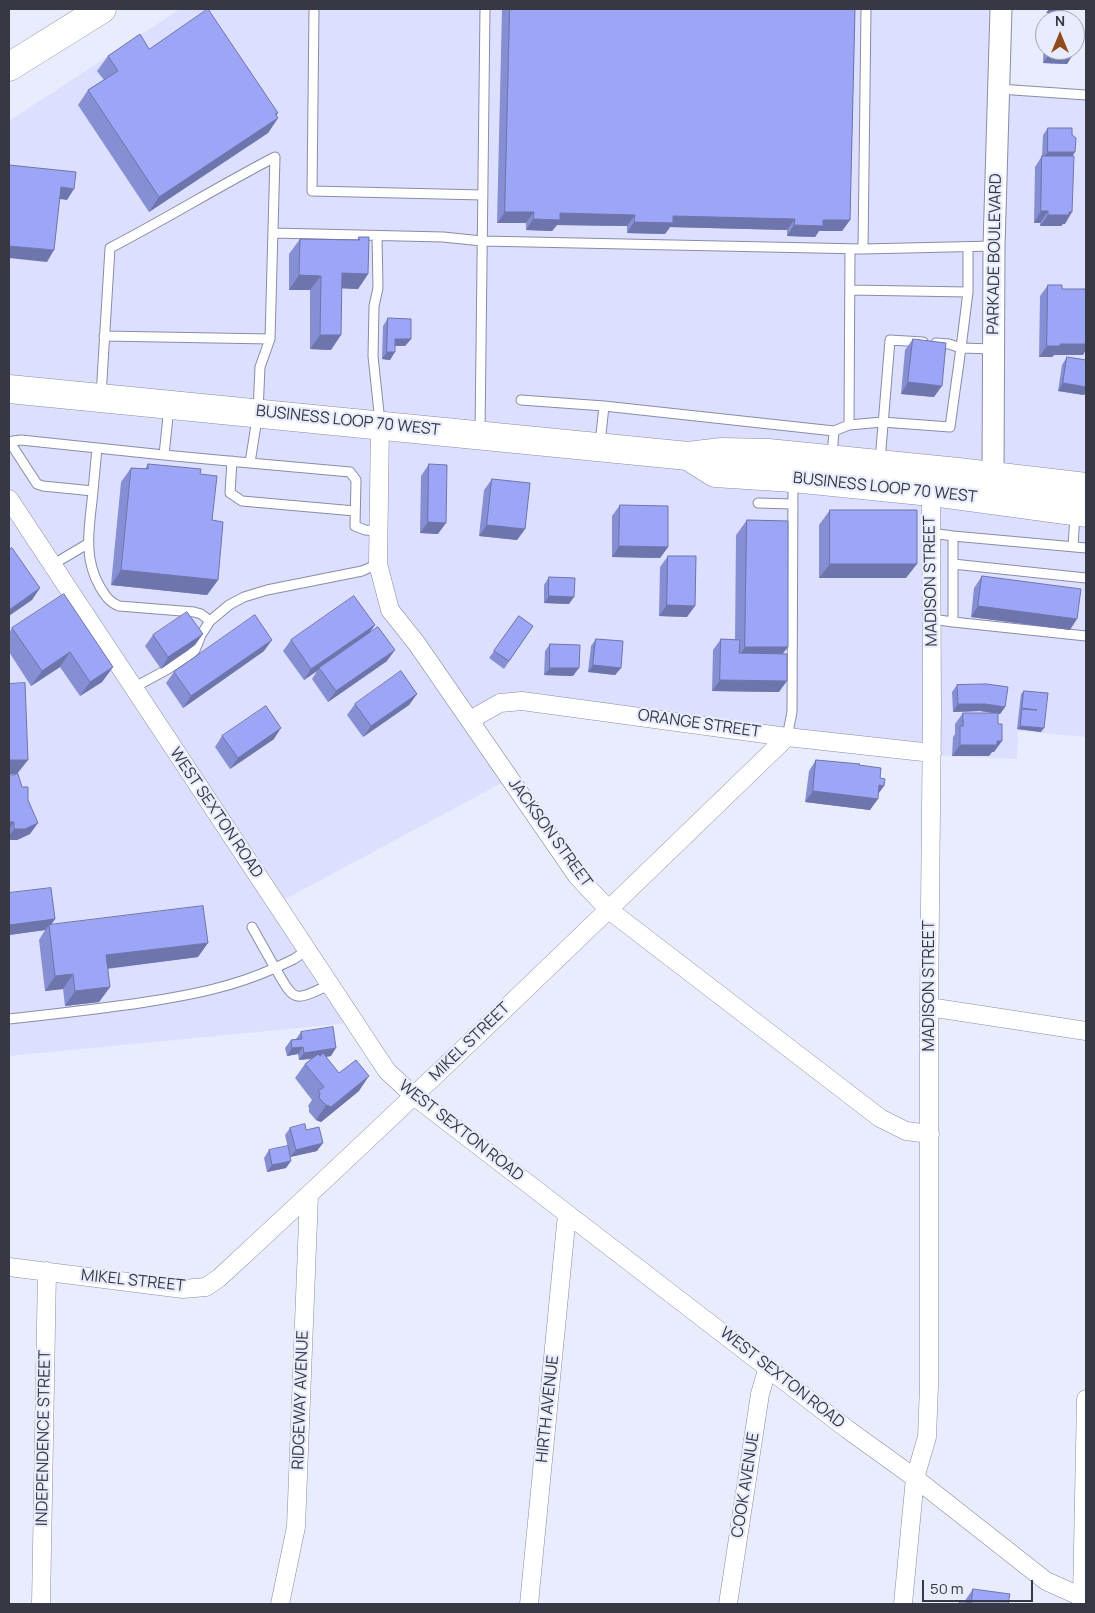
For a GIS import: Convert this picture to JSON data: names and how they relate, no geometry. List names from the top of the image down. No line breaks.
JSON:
{"streets":{"main road":["BUSINESS LOOP 70 WEST"],"street":["PARKADE BOULEVARD","MADISON STREET","ORANGE STREET","WEST SEXTON ROAD","JACKSON STREET","MIKEL STREET","RIDGEWAY AVENUE","HIRTH AVENUE","INDEPENDENCE STREET","COOK AVENUE"]},"crossings":[["PARKADE BOULEVARD","BUSINESS LOOP 70 WEST"],["BUSINESS LOOP 70 WEST","MADISON STREET"],["BUSINESS LOOP 70 WEST","JACKSON STREET"],["MADISON STREET","ORANGE STREET"],["MADISON STREET","WEST SEXTON ROAD"],["MADISON STREET","JACKSON STREET"],["ORANGE STREET","JACKSON STREET"],["ORANGE STREET","MIKEL STREET"],["WEST SEXTON ROAD","MIKEL STREET"],["WEST SEXTON ROAD","HIRTH AVENUE"],["WEST SEXTON ROAD","COOK AVENUE"],["JACKSON STREET","MIKEL STREET"],["MIKEL STREET","RIDGEWAY AVENUE"],["MIKEL STREET","INDEPENDENCE STREET"]],"scale_bar":"50 m","north":"top"}
